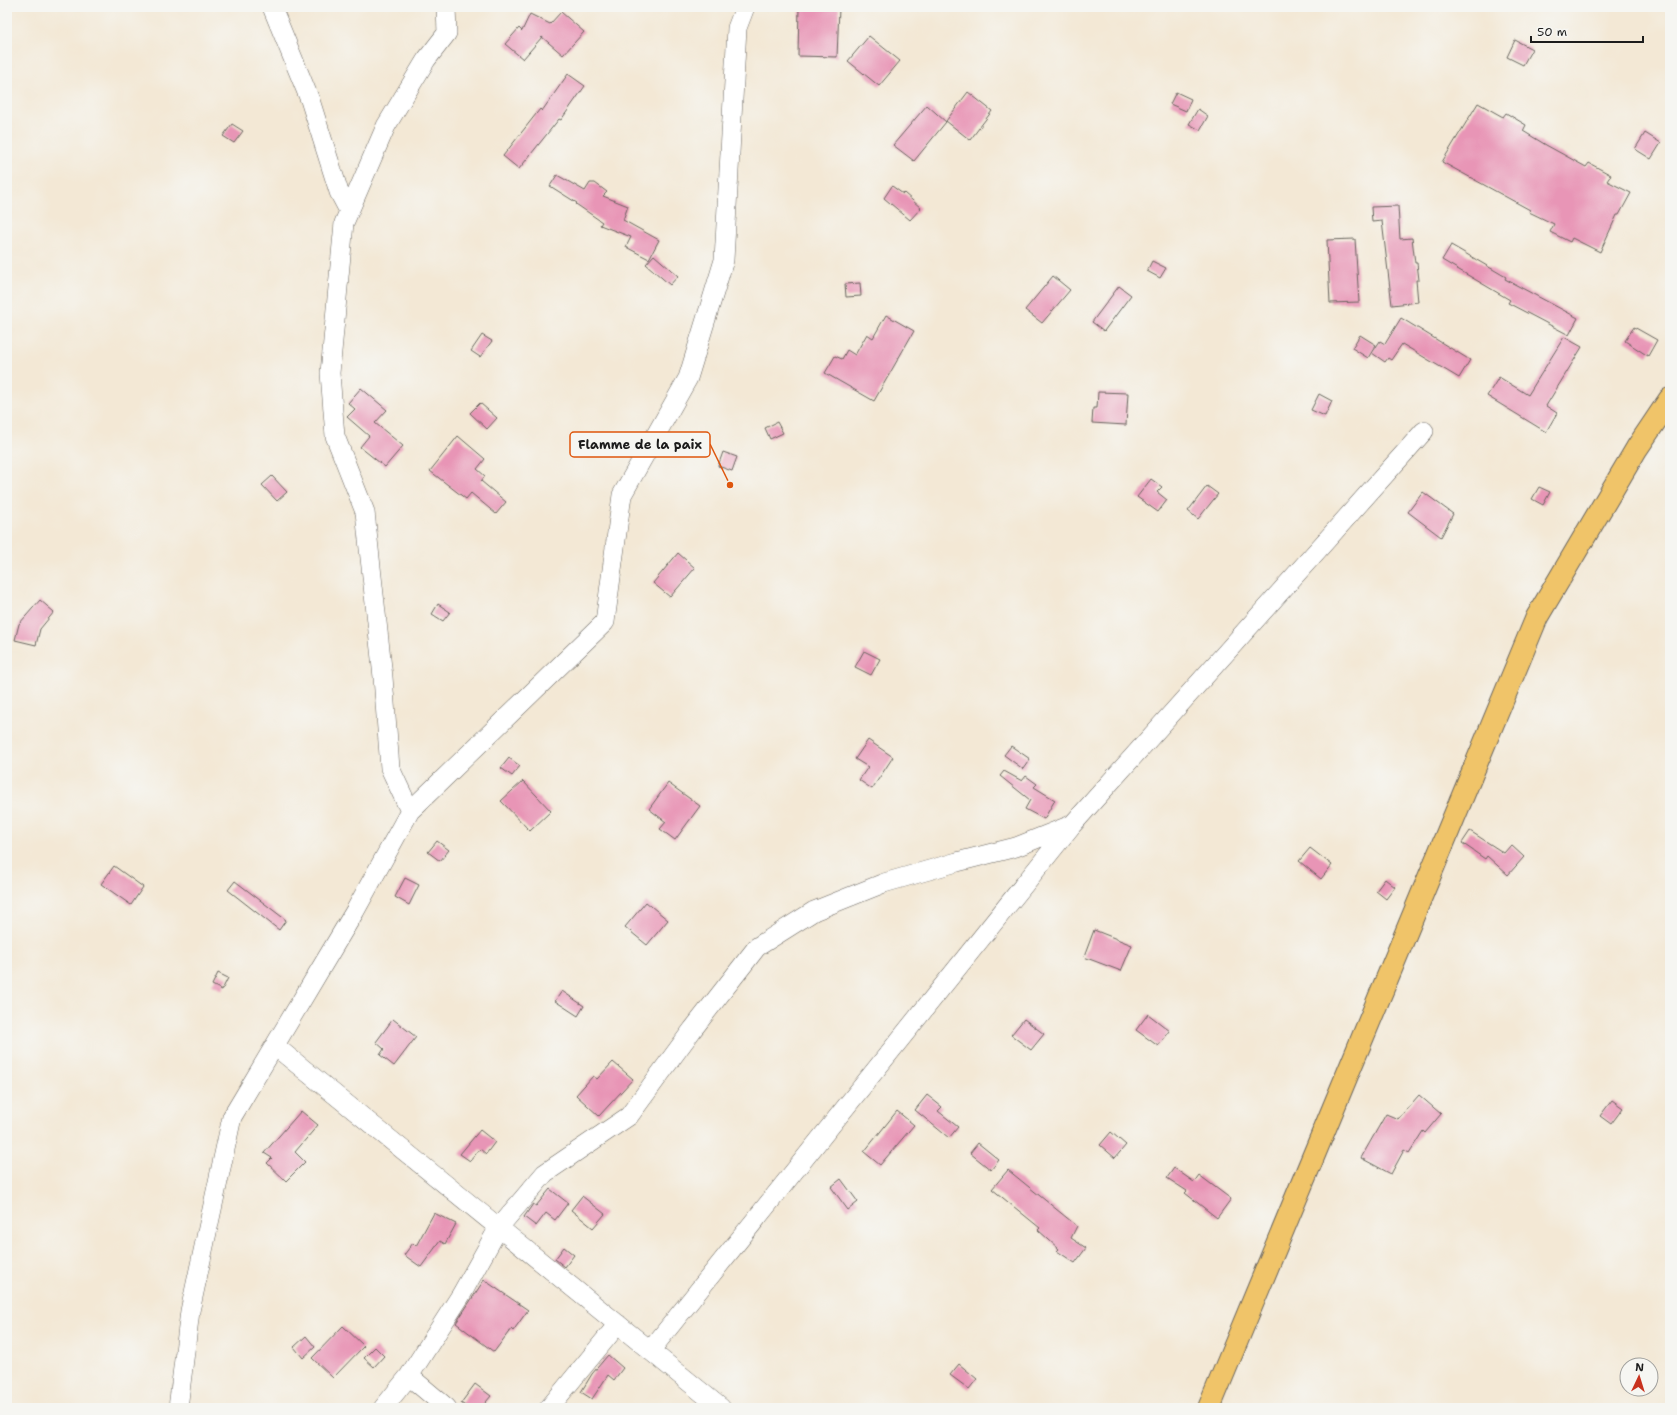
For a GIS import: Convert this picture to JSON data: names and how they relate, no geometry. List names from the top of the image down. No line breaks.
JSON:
{"places":["Flamme de la paix"],"scale_bar":"50 m","north":"top"}
